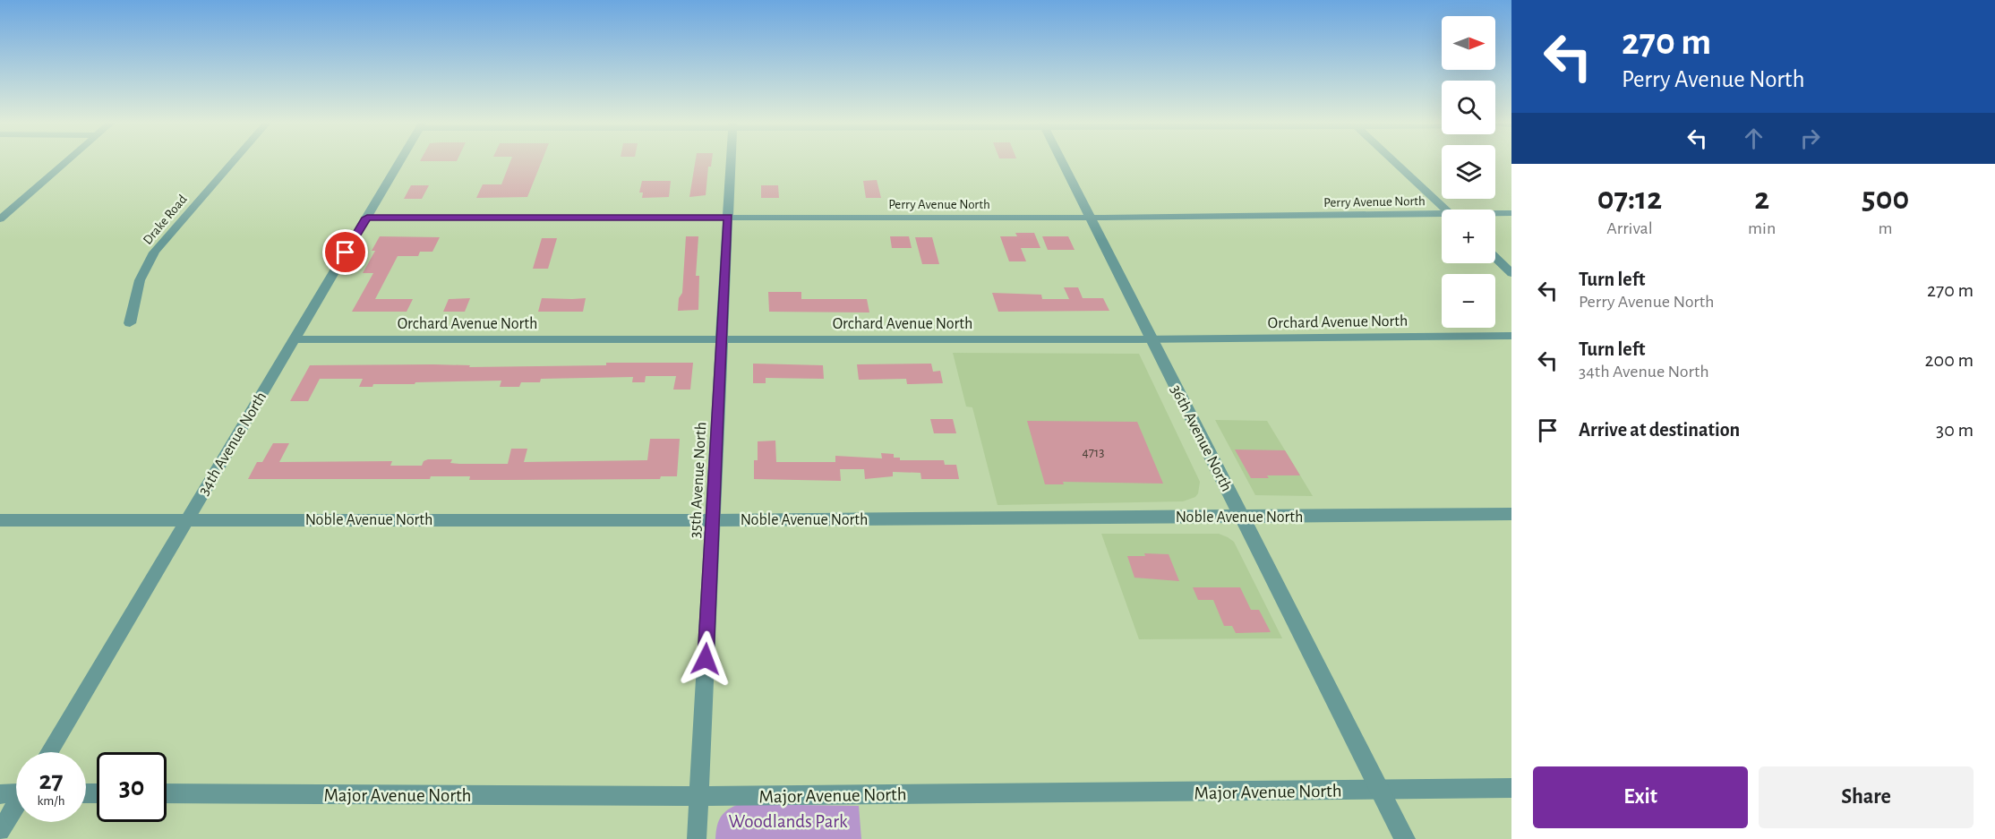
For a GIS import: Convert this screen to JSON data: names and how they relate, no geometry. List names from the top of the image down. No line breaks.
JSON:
{"streets":{"street":["Perry Avenue North","Drake Road","Orchard Avenue North","36th Avenue North","34th Avenue North","35th Avenue North","Noble Avenue North","Major Avenue North"]},"crossings":[["Perry Avenue North","36th Avenue North"],["Perry Avenue North","34th Avenue North"],["Perry Avenue North","35th Avenue North"],["Orchard Avenue North","36th Avenue North"],["Orchard Avenue North","34th Avenue North"],["Orchard Avenue North","35th Avenue North"],["36th Avenue North","Noble Avenue North"],["36th Avenue North","Major Avenue North"],["34th Avenue North","Noble Avenue North"],["35th Avenue North","Noble Avenue North"],["35th Avenue North","Major Avenue North"]],"parks":["Woodlands Park"],"house_numbers":["4713"],"north":"right","page":{"turn":["270 m","Perry Avenue North"],"map_buttons":["+","−"],"eta":["07:12","Arrival","2","min","500","m"],"list":[{"name":"Turn left","note":"Perry Avenue North","value":"270 m"},{"name":"Turn left","note":"34th Avenue North","value":"200 m"},{"name":"Arrive at destination","value":"30 m"}],"speed":"27 km/h","limit":"30","buttons":["Exit","Share"]}}
